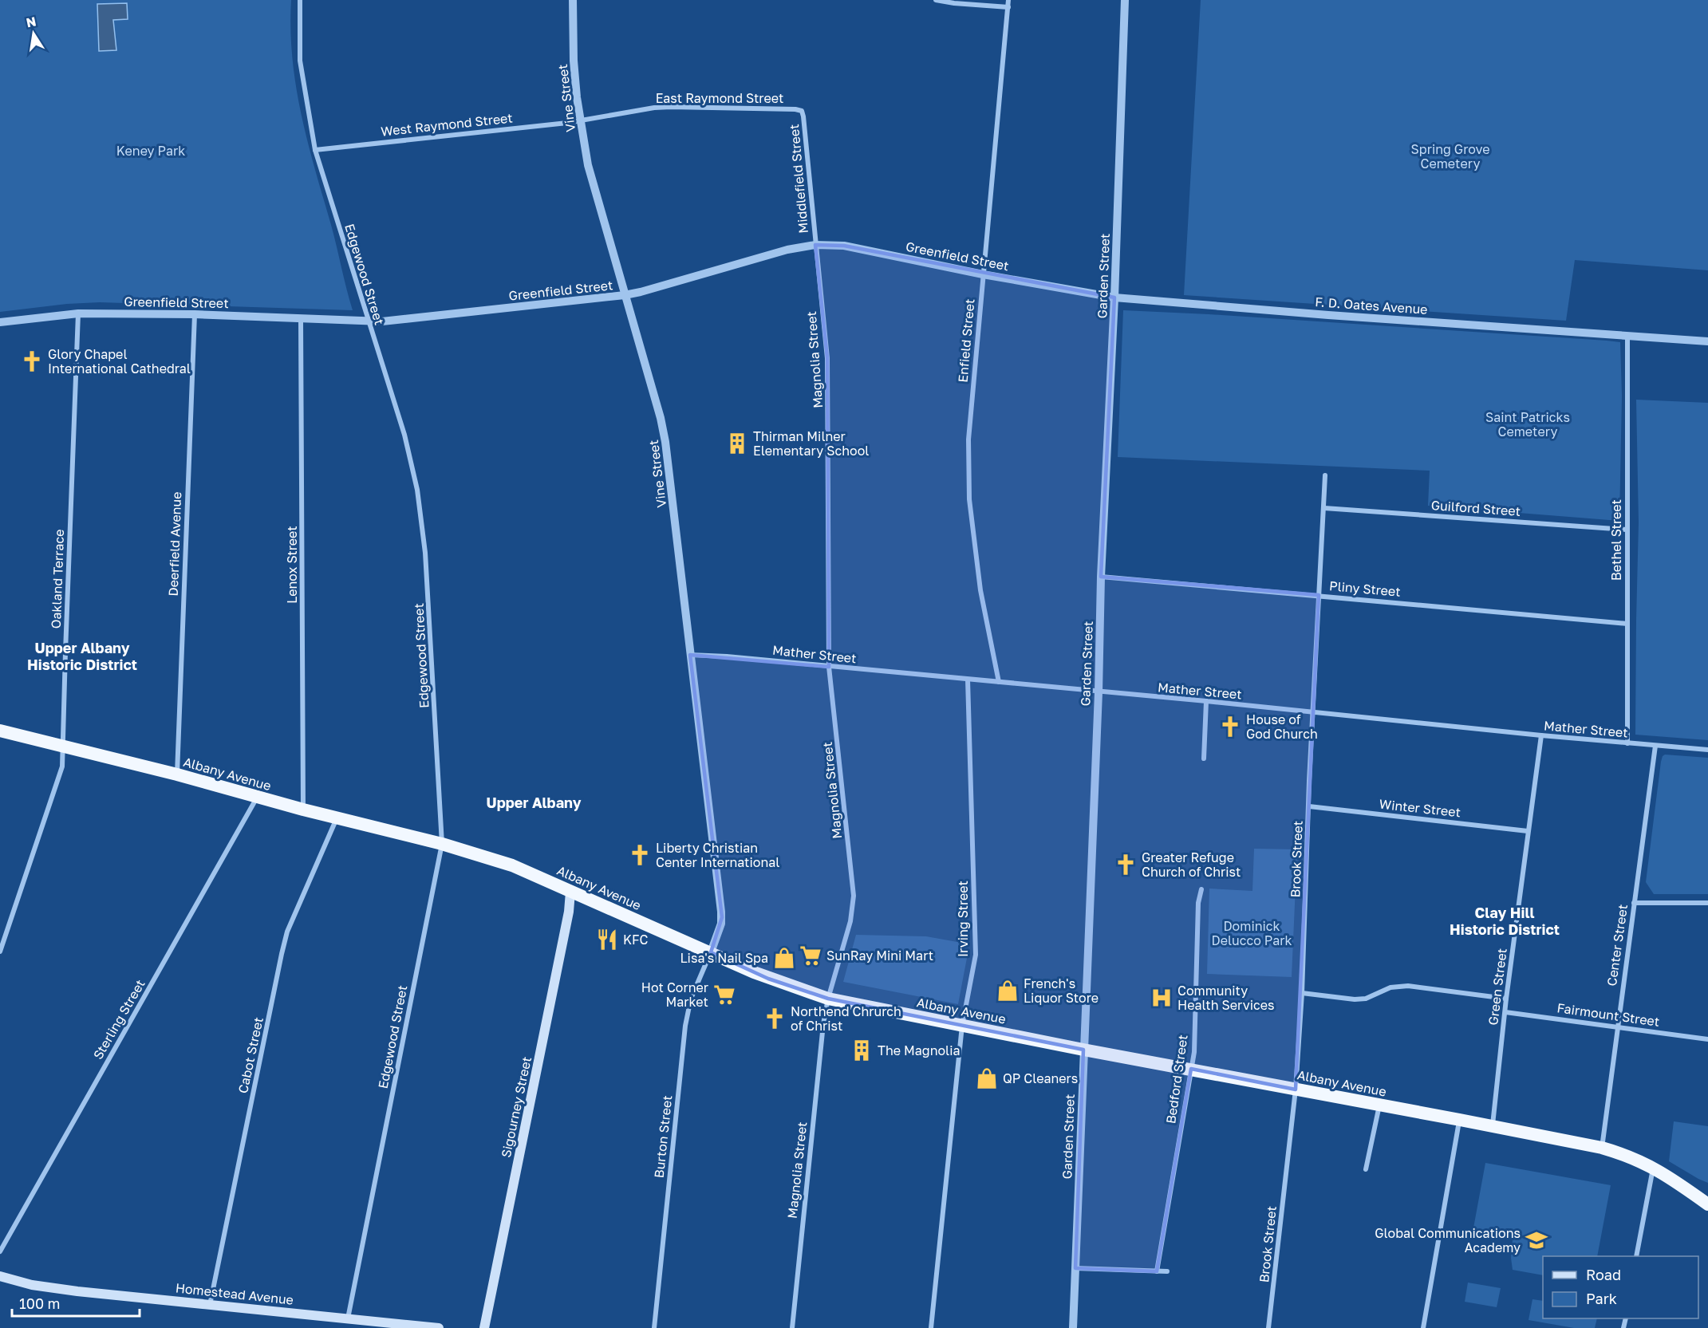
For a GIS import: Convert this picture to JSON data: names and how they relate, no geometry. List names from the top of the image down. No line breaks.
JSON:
{"streets":{"highway":["Albany Avenue"],"main road":["Sigourney Street","Homestead Avenue"],"street":["Vine Street","East Raymond Street","West Raymond Street","Middlefield Street","Greenfield Street","Edgewood Street","Garden Street","F. D. Oates Avenue","Enfield Street","Magnolia Street","Guilford Street","Bethel Street","Deerfield Avenue","Lenox Street","Oakland Terrace","Pliny Street","Mather Street","Winter Street","Brook Street","Irving Street","Center Street","Green Street","Fairmount Street","Sterling Street","Cabot Street","Bedford Street","Burton Street"]},"crossings":[["Vine Street","East Raymond Street"],["Vine Street","West Raymond Street"],["Vine Street","Greenfield Street"],["Vine Street","Mather Street"],["Vine Street","Albany Avenue"],["Vine Street","Burton Street"],["East Raymond Street","West Raymond Street"],["East Raymond Street","Middlefield Street"],["West Raymond Street","Edgewood Street"],["Middlefield Street","Greenfield Street"],["Middlefield Street","Magnolia Street"],["Greenfield Street","Edgewood Street"],["Greenfield Street","Garden Street"],["Greenfield Street","F. D. Oates Avenue"],["Greenfield Street","Enfield Street"],["Greenfield Street","Magnolia Street"],["Greenfield Street","Deerfield Avenue"],["Greenfield Street","Lenox Street"],["Greenfield Street","Oakland Terrace"],["Edgewood Street","Albany Avenue"],["Edgewood Street","Homestead Avenue"],["Garden Street","F. D. Oates Avenue"],["Garden Street","Pliny Street"],["Garden Street","Mather Street"],["Garden Street","Albany Avenue"],["F. D. Oates Avenue","Bethel Street"],["Enfield Street","Mather Street"],["Magnolia Street","Mather Street"],["Magnolia Street","Albany Avenue"],["Guilford Street","Bethel Street"],["Guilford Street","Brook Street"],["Bethel Street","Pliny Street"],["Bethel Street","Mather Street"],["Deerfield Avenue","Albany Avenue"],["Lenox Street","Albany Avenue"],["Oakland Terrace","Albany Avenue"],["Pliny Street","Brook Street"],["Mather Street","Brook Street"],["Mather Street","Irving Street"],["Mather Street","Center Street"],["Mather Street","Green Street"],["Albany Avenue","Brook Street"],["Albany Avenue","Irving Street"],["Albany Avenue","Center Street"],["Albany Avenue","Green Street"],["Albany Avenue","Sterling Street"],["Albany Avenue","Cabot Street"],["Albany Avenue","Bedford Street"],["Albany Avenue","Sigourney Street"],["Albany Avenue","Burton Street"],["Winter Street","Brook Street"],["Winter Street","Green Street"],["Center Street","Fairmount Street"],["Green Street","Fairmount Street"],["Cabot Street","Homestead Avenue"]],"districts":["Upper Albany Historic District","Upper Albany","Clay Hill Historic District"],"parks":["Spring Grove Cemetery","Keney Park","Saint Patricks Cemetery","Dominick Delucco Park"],"places":{"church":["Glory Chapel International Cathedral","House of God Church","Liberty Christian Center International","Greater Refuge Church of Christ","Northend Chrurch of Christ"],"building":["Thirman Milner Elementary School","The Magnolia"],"restaurant":["KFC"],"supermarket":["SunRay Mini Mart","Hot Corner Market"],"shop":["Lisa's Nail Spa","French's Liquor Store","QP Cleaners"],"hospital":["Community Health Services"],"school or university":["Global Communications Academy"]},"legend":["Road","Park"],"scale_bar":"100 m","north":"top"}
